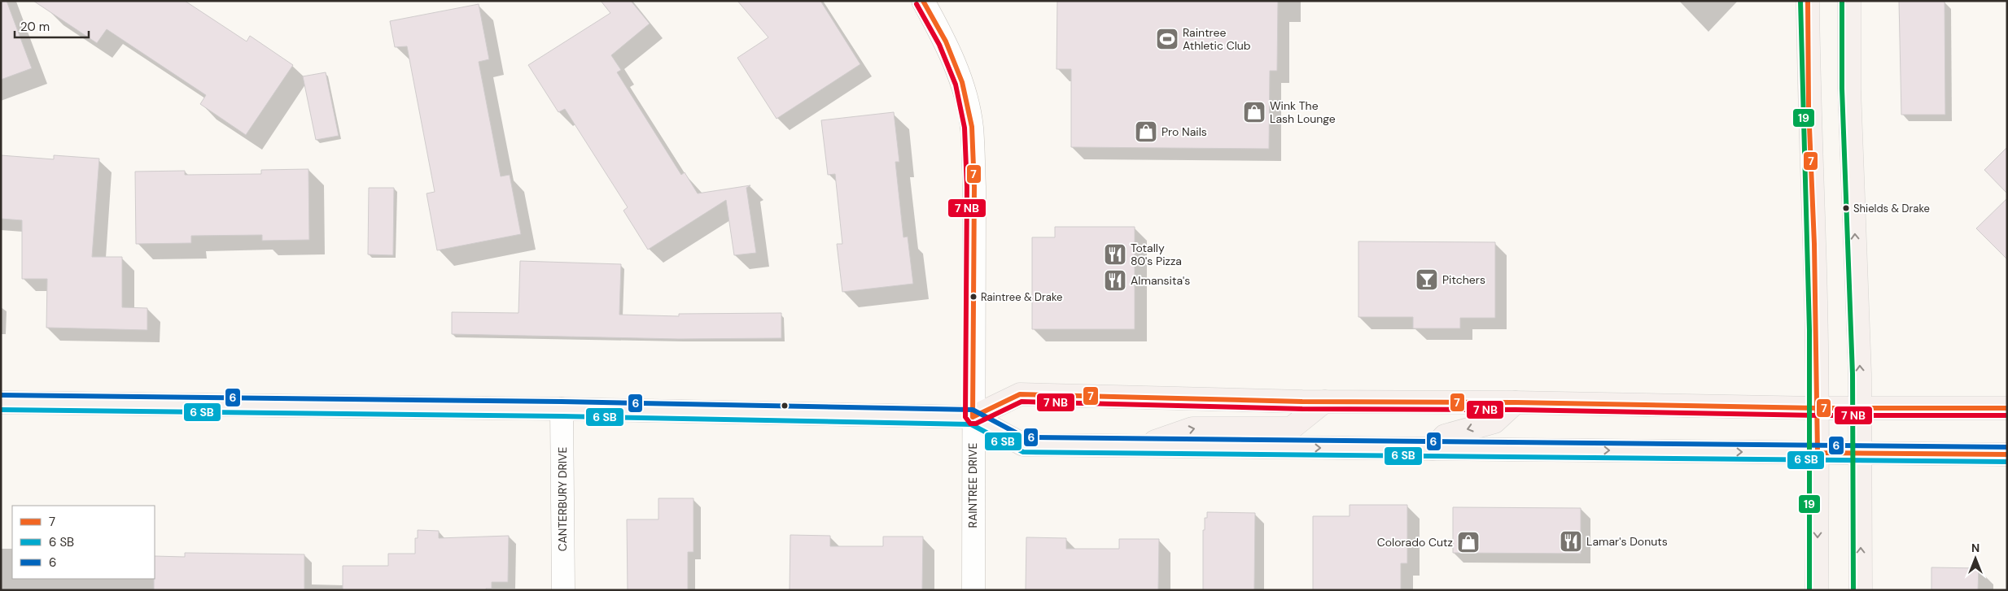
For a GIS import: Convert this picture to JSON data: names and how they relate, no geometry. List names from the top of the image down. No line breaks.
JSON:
{"streets":{"street":["RAINTREE DRIVE","CANTERBURY DRIVE"]},"places":{"sports":["Raintree Athletic Club"],"shop":["Wink The Lash Lounge","Pro Nails","Colorado Cutz"],"other":["Shields & Drake","Raintree & Drake"],"restaurant":["Totally 80's Pizza","Almansita's","Lamar's Donuts"],"bar":["Pitchers"]},"lines":["transit line 7","transit line 19","transit line 6"],"legend":["7","6 SB","6"],"scale_bar":"20 m","north":"top"}
